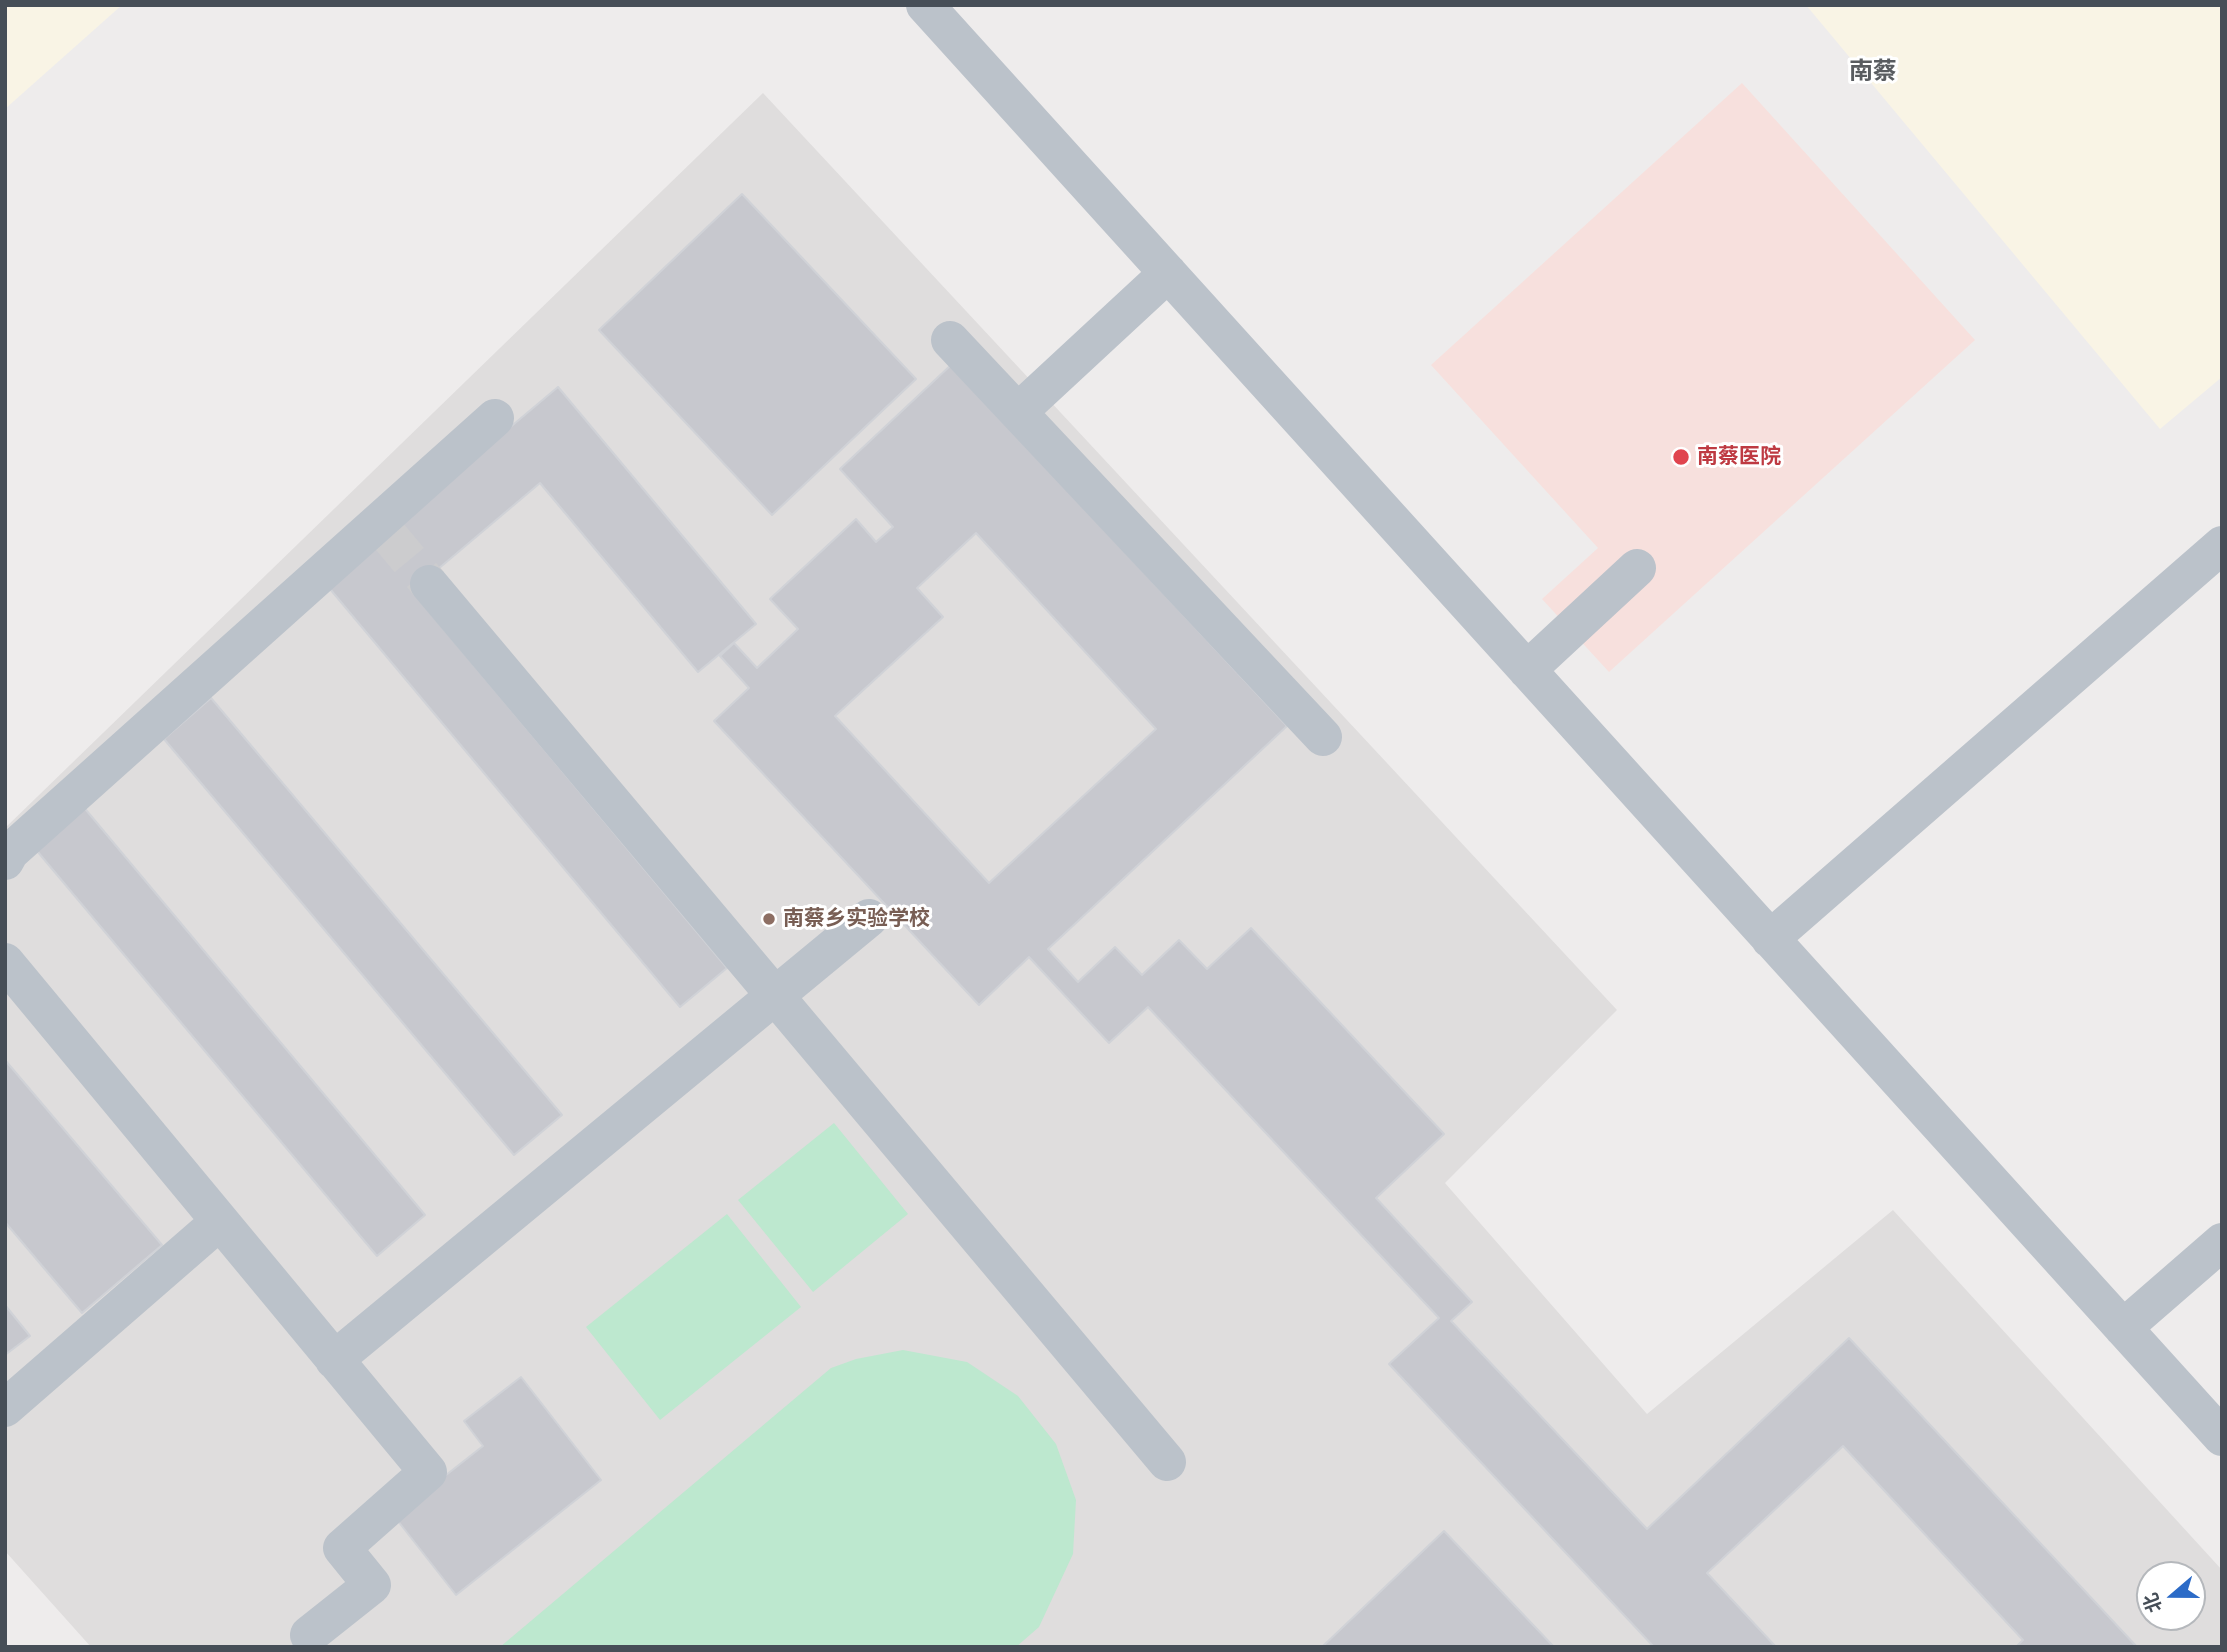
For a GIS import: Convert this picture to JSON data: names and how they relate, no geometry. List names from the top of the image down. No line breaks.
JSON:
{"districts":["南蔡"],"places":["南蔡医院","南蔡乡实验学校"],"north":"left"}
